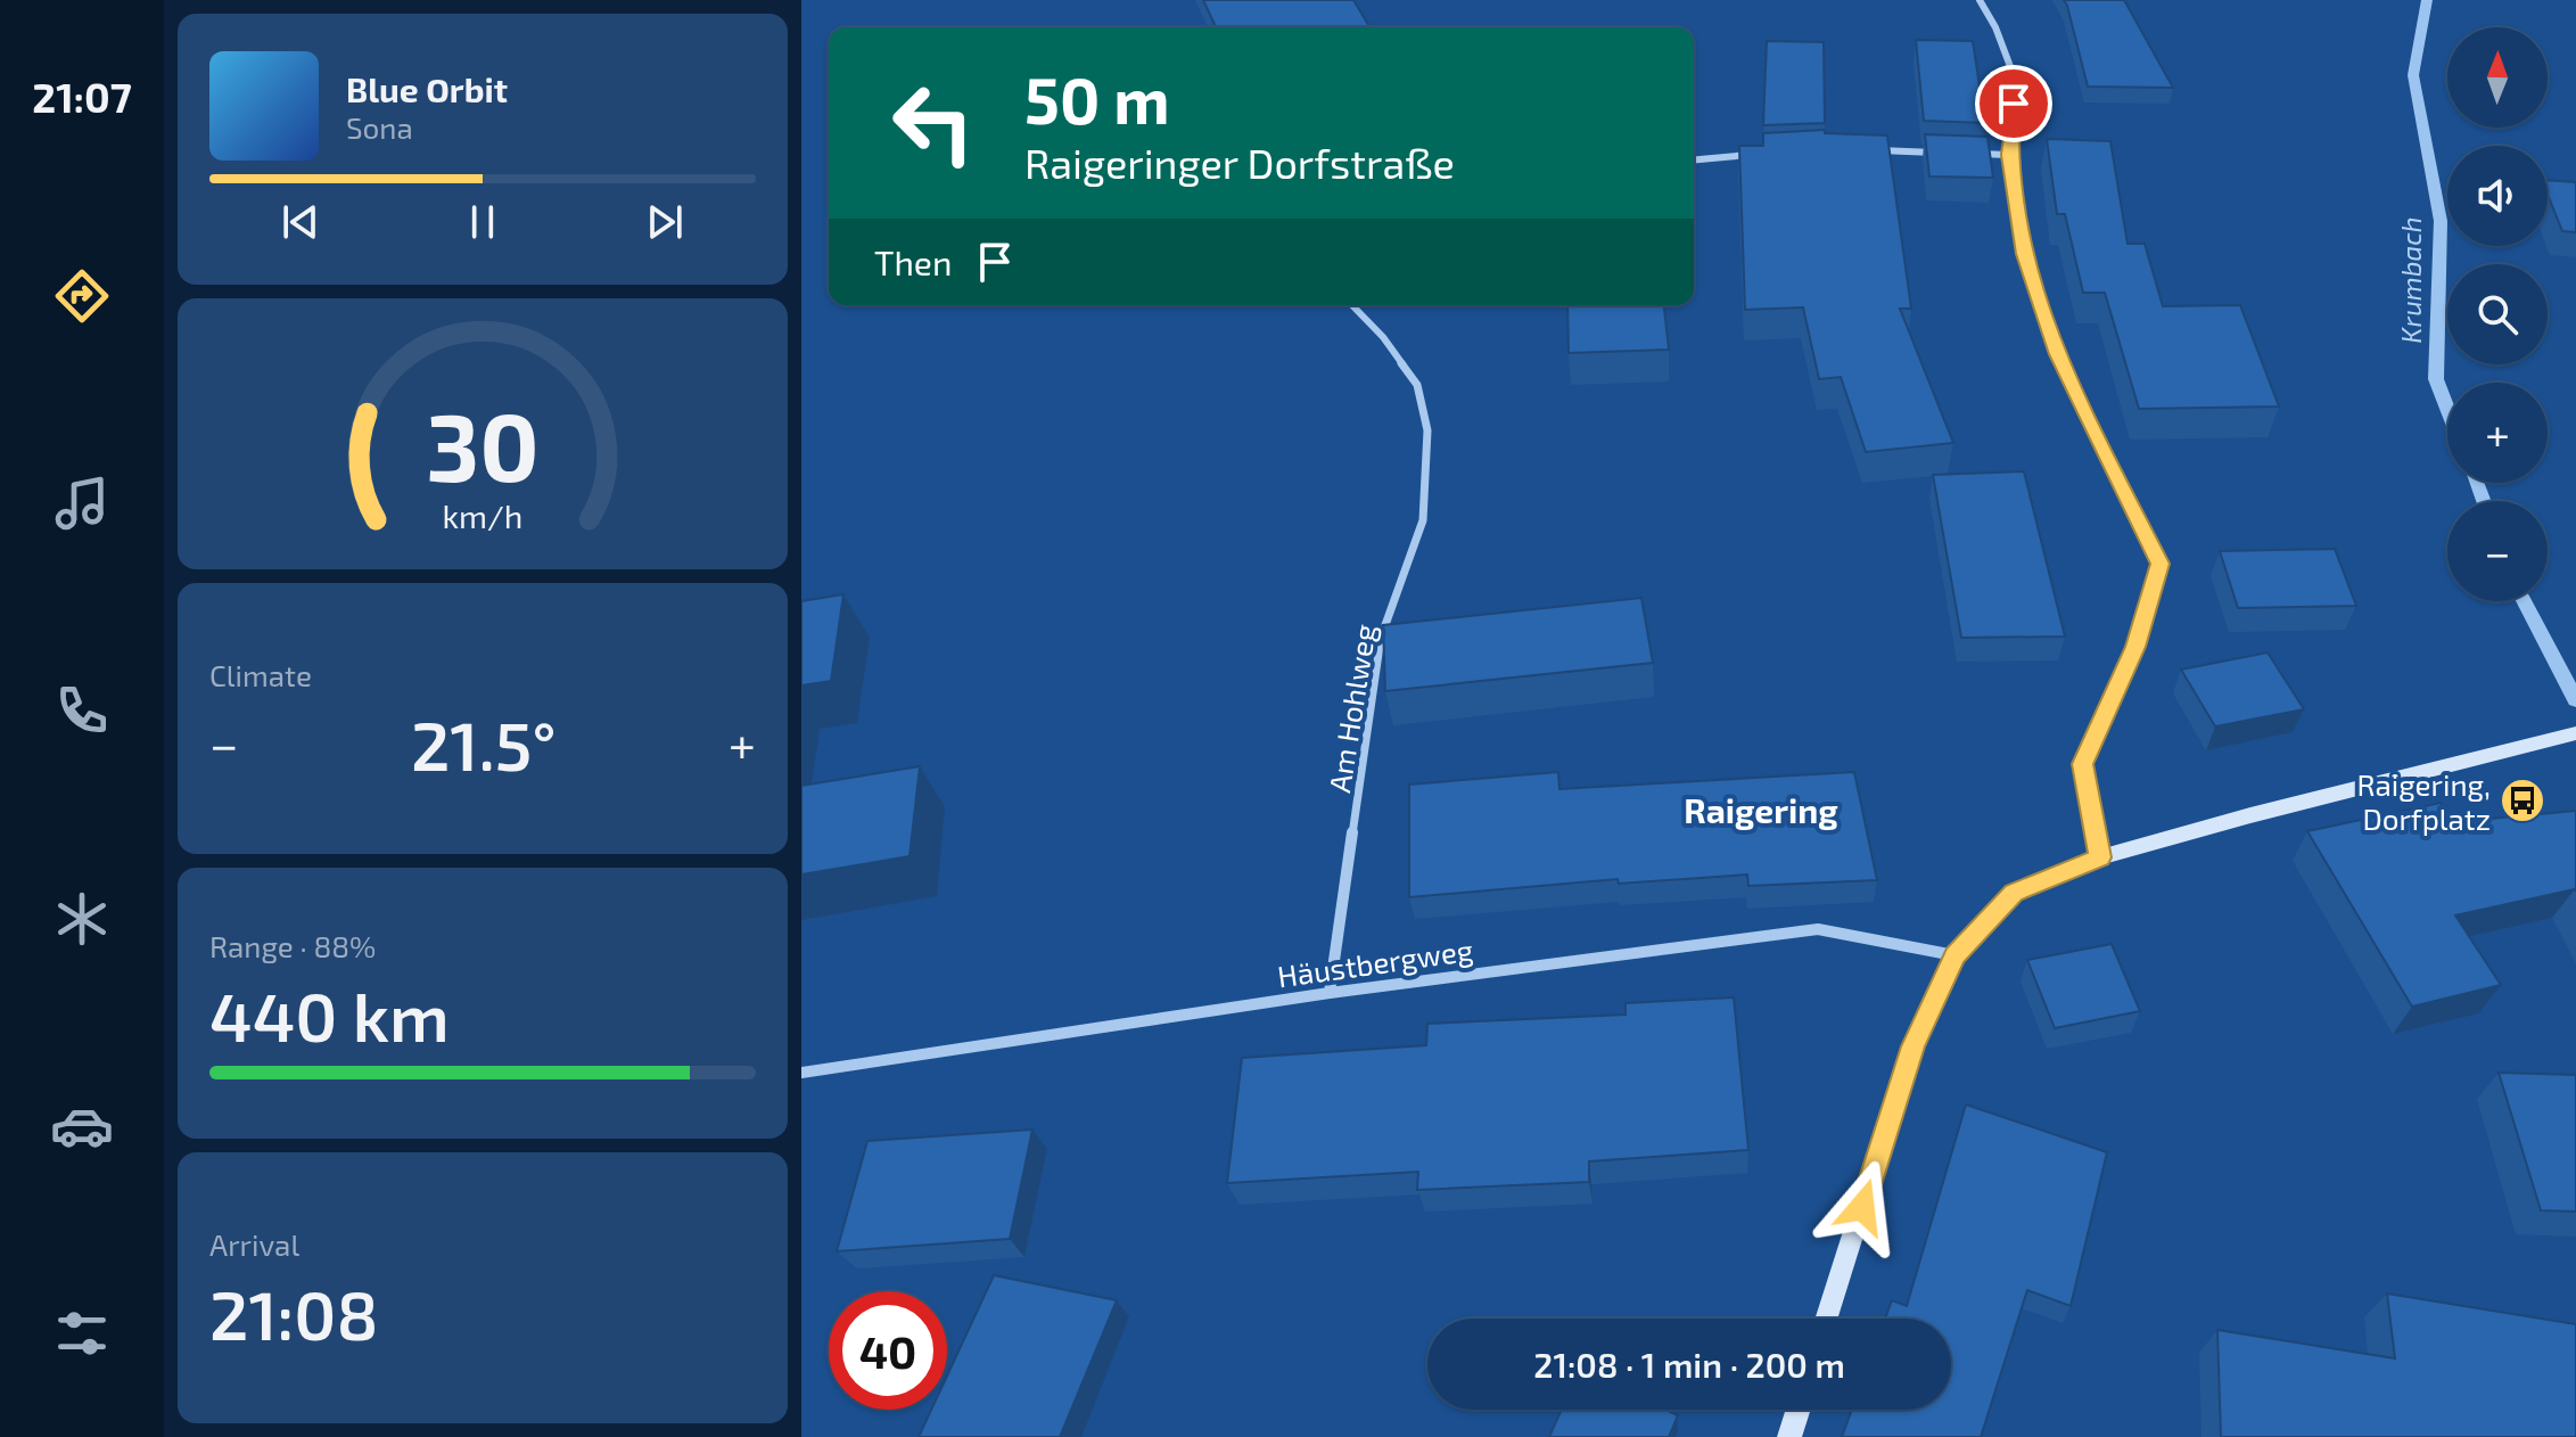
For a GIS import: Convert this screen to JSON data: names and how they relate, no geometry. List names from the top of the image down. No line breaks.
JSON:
{"streets":{"street":["Am Hohlweg","Häustbergweg"]},"crossings":[["Am Hohlweg","Häustbergweg"]],"districts":["Raigering"],"water":["Krumbach"],"places":{"bus stop":["Raigering, Dorfplatz"]},"north":"top","page":{"tabs":"21:07","map_buttons":["+","−"],"turn":["50 m","Raigeringer Dorfstraße"],"song":["Blue Orbit","Sona"],"then":"Then","tile":["Climate",["Range · 88%","440 km"],["Arrival","21:08"]],"heat":["−","21.5°","+"],"limit":"40","trip":"21:08 · 1 min · 200 m","gauge":["30","km/h"]}}
